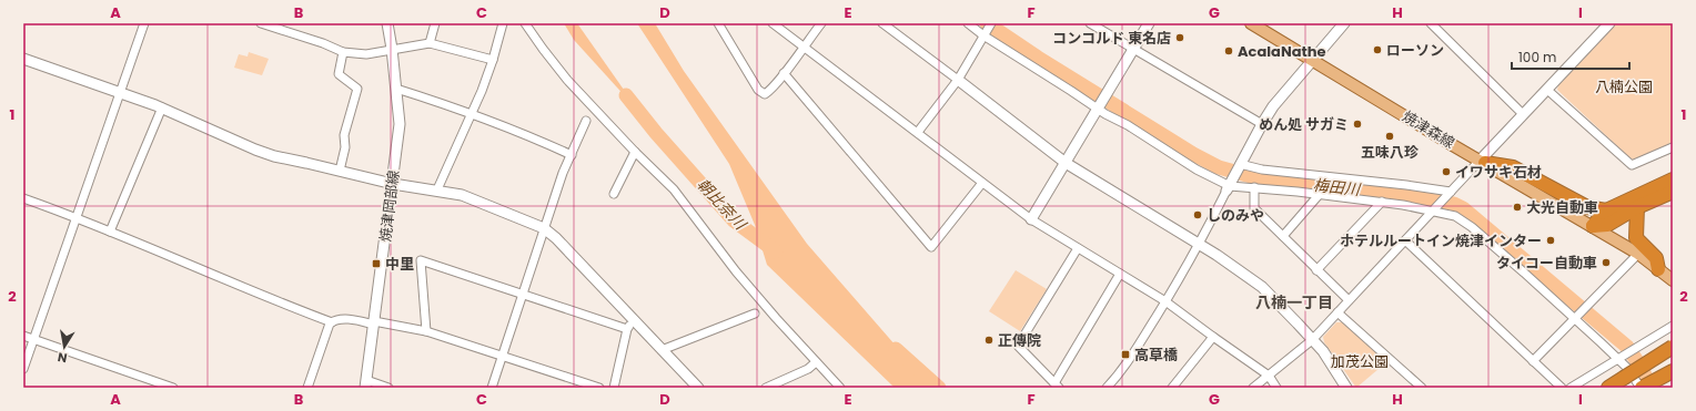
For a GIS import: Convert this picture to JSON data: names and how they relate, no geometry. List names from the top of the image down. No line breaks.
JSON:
{"streets":{"main road":["焼津森線"],"street":["焼津岡部線"]},"districts":["八楠一丁目"],"water":["梅田川","朝比奈川"],"parks":["八楠公園","加茂公園"],"places":{"other":["コンコルド 東名店","ローソン","AcalaNathe","めん処 サガミ","五味八珍","イワサキ石材","大光自動車","しのみや","ホテルルートイン焼津インター","タイコー自動車","正傳院"],"transit":["中里","高草橋"]},"scale_bar":"100 m","north":"bottom","grid":{"columns":["A","B","C","D","E","F","G","H","I"],"rows":["1","2"]}}
